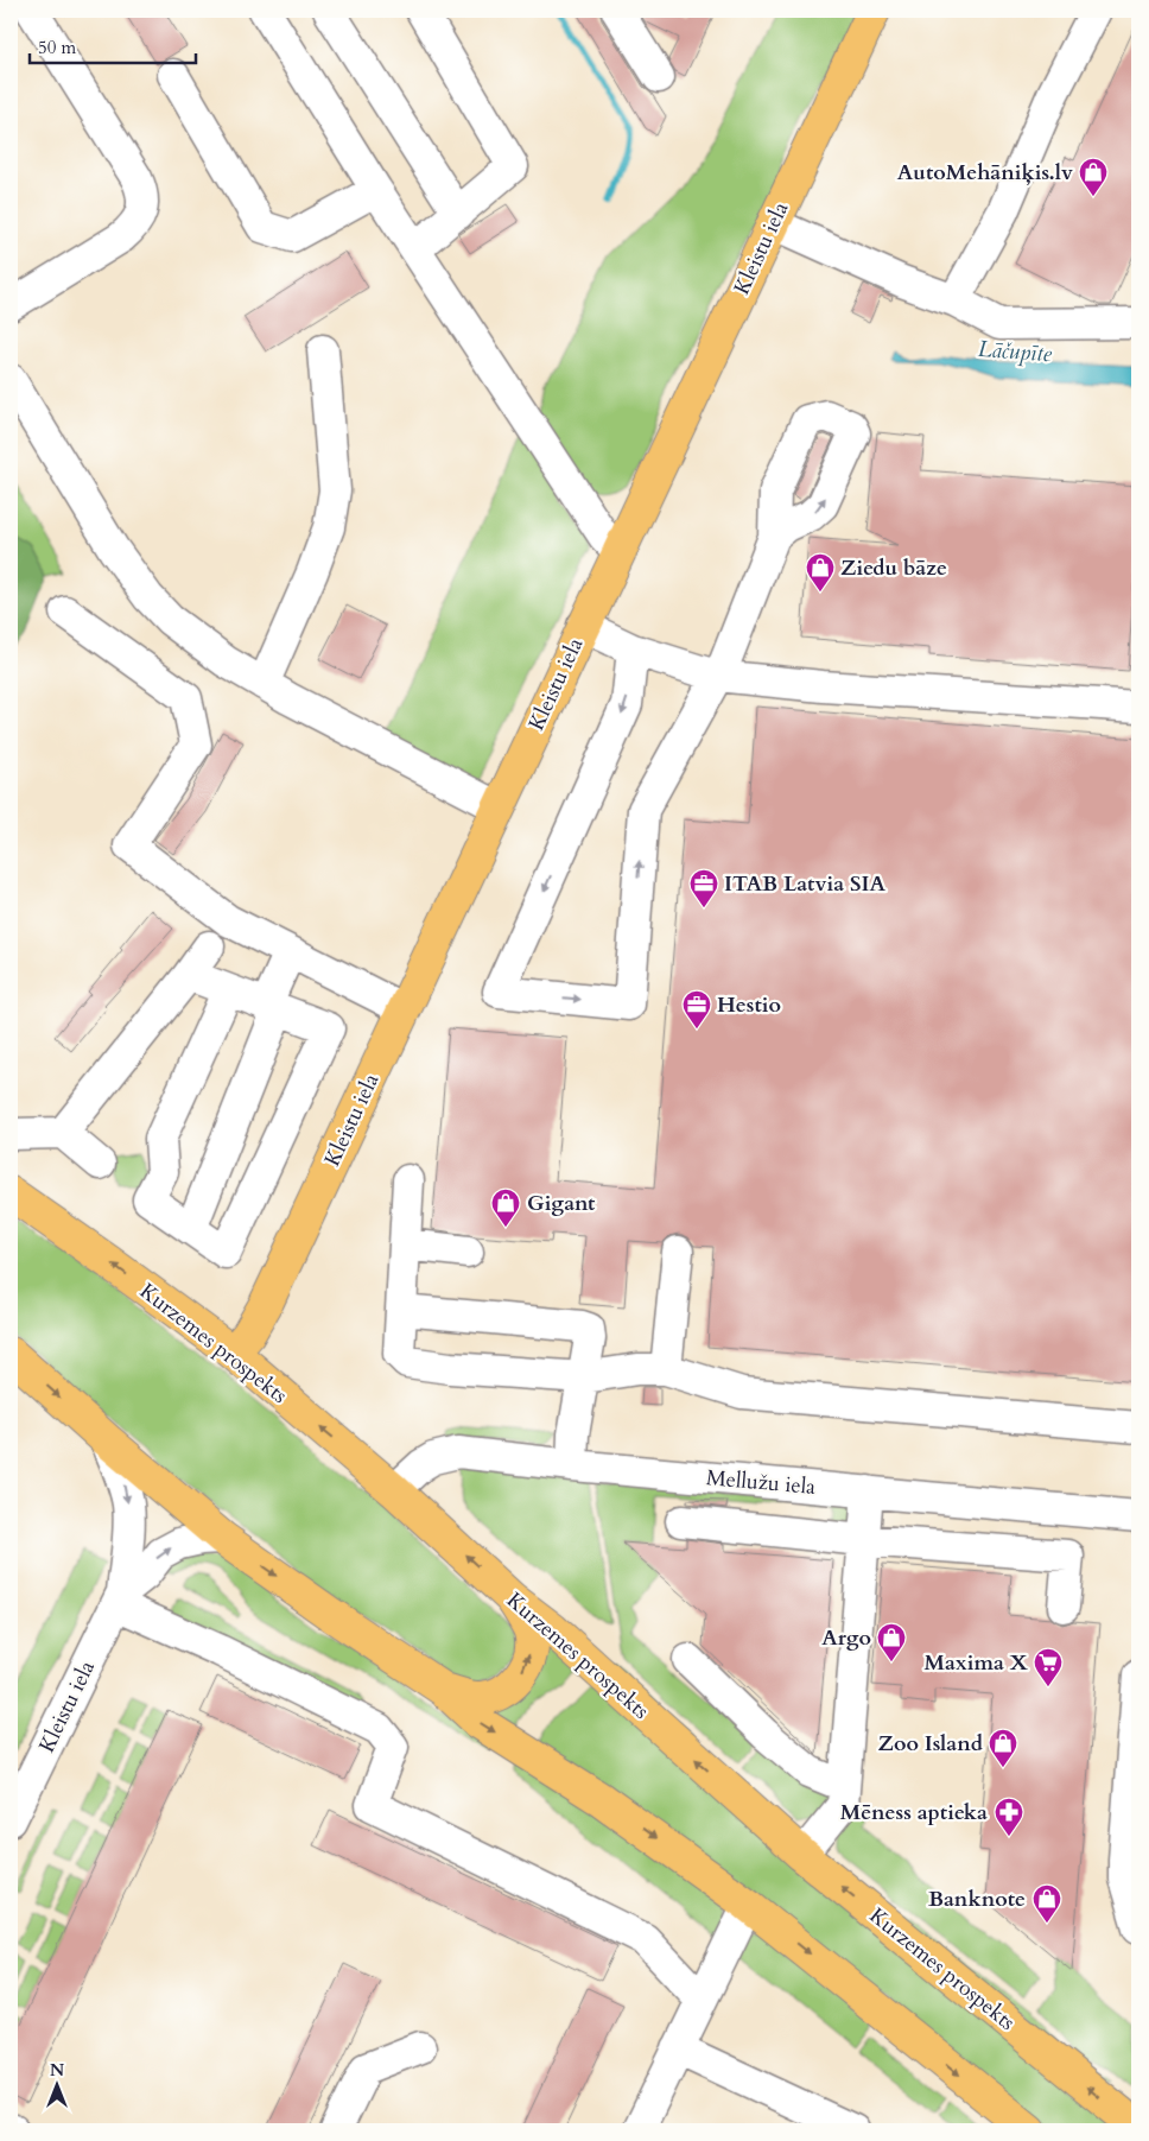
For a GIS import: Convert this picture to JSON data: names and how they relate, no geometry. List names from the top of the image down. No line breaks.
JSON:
{"streets":{"main road":["Kleistu iela","Kurzemes prospekts"],"street":["Mellužu iela"]},"crossings":[["Kleistu iela","Kurzemes prospekts"],["Kurzemes prospekts","Mellužu iela"]],"water":["Lāčupīte"],"places":{"shop":["AutoMehāniķis.lv","Ziedu bāze","Gigant","Argo","Zoo Island","Banknote"],"office":["ITAB Latvia SIA","Hestio"],"supermarket":["Maxima X"],"pharmacy":["Mēness aptieka"]},"scale_bar":"50 m","north":"top"}
